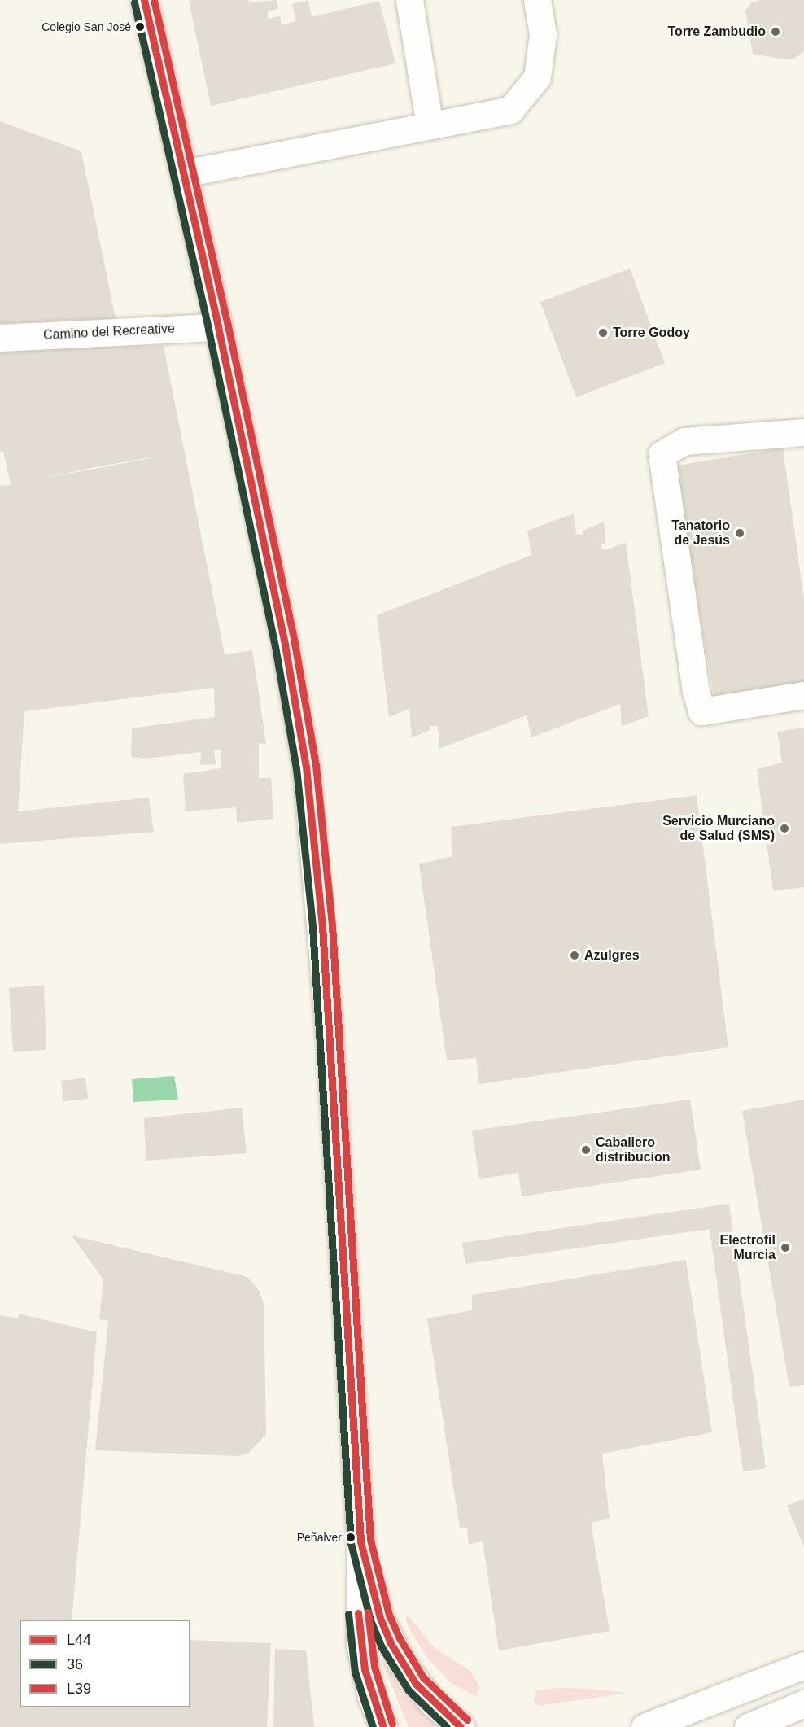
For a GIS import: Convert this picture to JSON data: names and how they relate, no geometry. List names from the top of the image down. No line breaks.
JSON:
{"streets":{"main road":["Camino del Recreative"]},"places":["Colegio San José","Torre Zambudio","Torre Godoy","Tanatorio de Jesús","Servicio Murciano de Salud (SMS)","Azulgres","Caballero distribucion","Electrofil Murcia","Peñalver"],"lines":["transit line L44","transit line L39","transit line 36"],"legend":["L44","36","L39"]}
